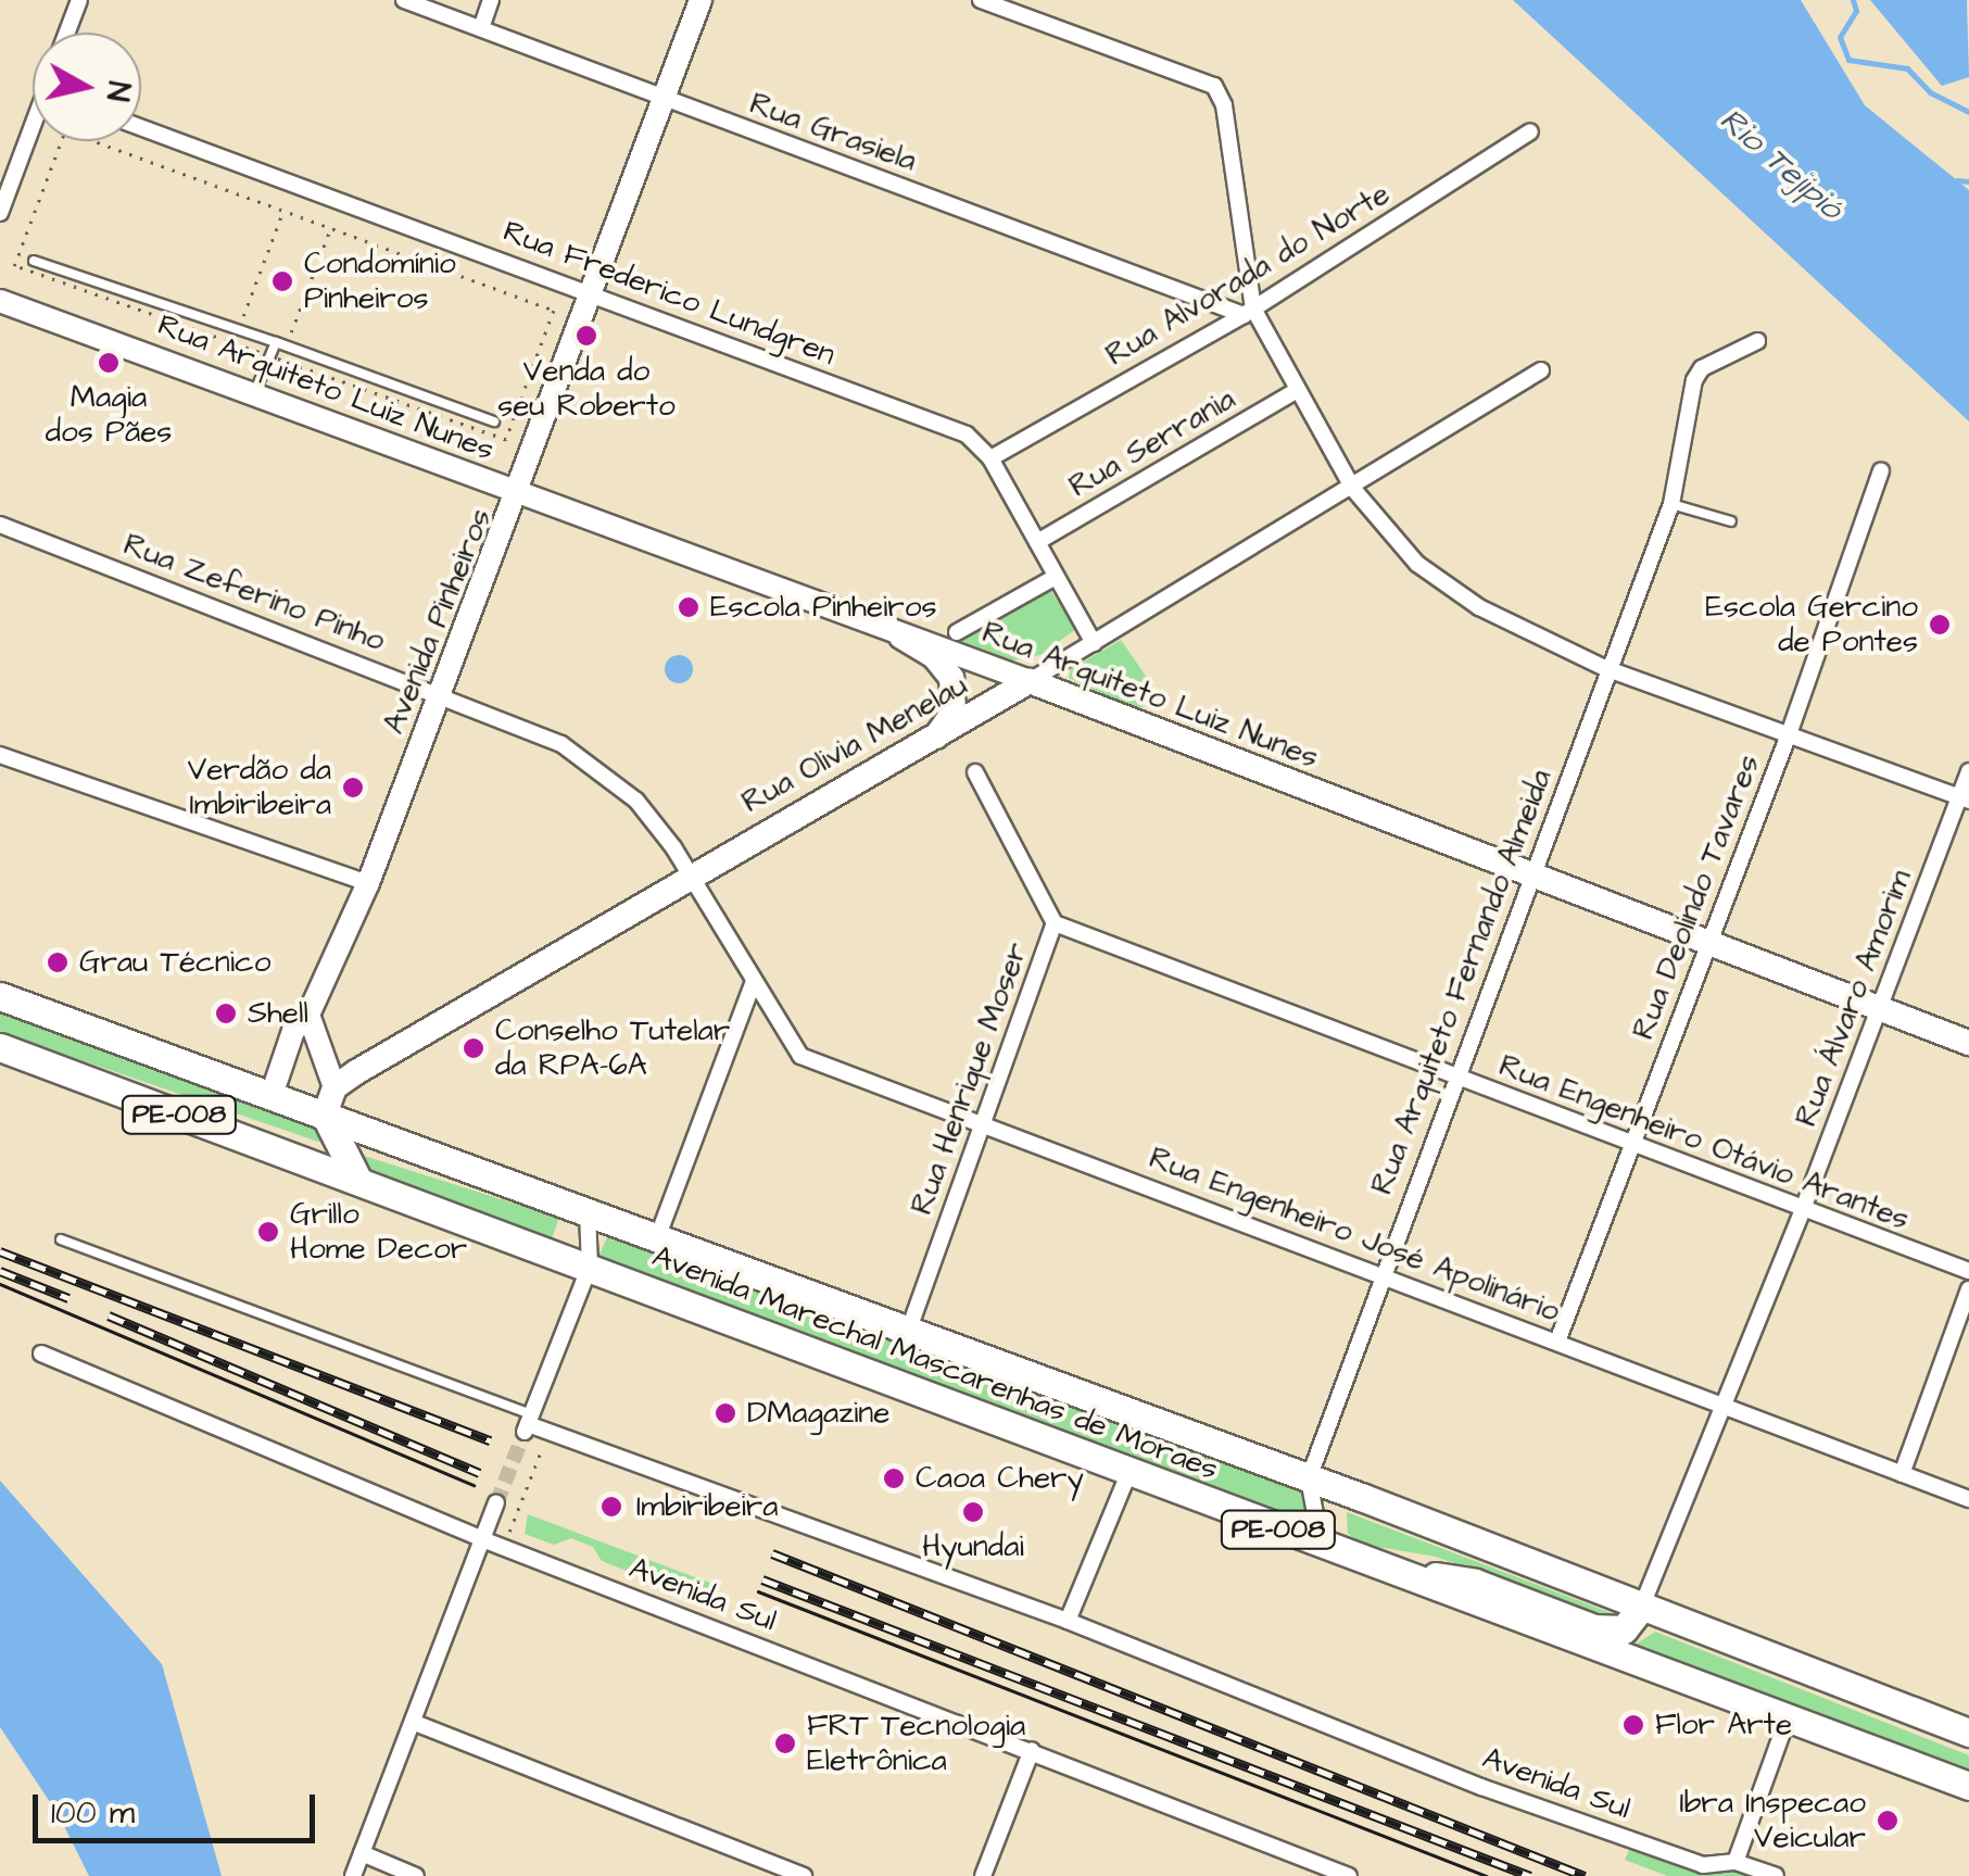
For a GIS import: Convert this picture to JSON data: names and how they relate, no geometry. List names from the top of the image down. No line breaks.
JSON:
{"streets":{"highway":["PE-008","Avenida Marechal Mascarenhas de Moraes"],"main road":["Rua Arquiteto Luiz Nunes","Rua Olivia Menelau"],"street":["Rua Grasiela","Rua Alvorada do Norte","Rua Frederico Lundgren","Rua Serrania","Rua Zeferino Pinho","Avenida Pinheiros","Rua Deolindo Tavares","Rua Arquiteto Fernando Almeida","Rua Álvaro Amorim","Rua Henrique Moser","Rua Engenheiro Otávio Arantes","Rua Engenheiro José Apolinário","Avenida Sul"]},"crossings":[["Rua Grasiela","Rua Alvorada do Norte"],["Rua Grasiela","Avenida Pinheiros"],["Rua Alvorada do Norte","Rua Frederico Lundgren"],["Rua Frederico Lundgren","Rua Serrania"],["Rua Frederico Lundgren","Avenida Pinheiros"],["Rua Frederico Lundgren","Rua Olivia Menelau"],["Rua Arquiteto Luiz Nunes","Avenida Pinheiros"],["Rua Arquiteto Luiz Nunes","Rua Olivia Menelau"],["Rua Arquiteto Luiz Nunes","Rua Deolindo Tavares"],["Rua Arquiteto Luiz Nunes","Rua Arquiteto Fernando Almeida"],["Rua Arquiteto Luiz Nunes","Rua Álvaro Amorim"],["Rua Zeferino Pinho","Avenida Pinheiros"],["Rua Zeferino Pinho","Rua Olivia Menelau"],["Rua Zeferino Pinho","Rua Engenheiro José Apolinário"],["Avenida Pinheiros","Avenida Marechal Mascarenhas de Moraes"],["Rua Deolindo Tavares","Rua Engenheiro Otávio Arantes"],["Rua Deolindo Tavares","Rua Engenheiro José Apolinário"],["Rua Arquiteto Fernando Almeida","Rua Engenheiro Otávio Arantes"],["Rua Arquiteto Fernando Almeida","Rua Engenheiro José Apolinário"],["Rua Arquiteto Fernando Almeida","Avenida Marechal Mascarenhas de Moraes"],["Rua Álvaro Amorim","Rua Engenheiro Otávio Arantes"],["Rua Álvaro Amorim","Rua Engenheiro José Apolinário"],["Rua Álvaro Amorim","Avenida Marechal Mascarenhas de Moraes"],["Rua Henrique Moser","Rua Engenheiro Otávio Arantes"],["Rua Henrique Moser","Rua Engenheiro José Apolinário"],["Rua Henrique Moser","Avenida Marechal Mascarenhas de Moraes"]],"water":["Rio Tejipió"],"places":["Condomínio Pinheiros","Venda do seu Roberto","Magia dos Pães","Escola Pinheiros","Escola Gercino de Pontes","Verdão da Imbiribeira","Grau Técnico","Shell","Conselho Tutelar da RPA-6A","Grillo Home Decor","DMagazine","Caoa Chery","Imbiribeira","Hyundai","Flor Arte","FRT Tecnologia Eletrônica","Ibra Inspecao Veicular"],"scale_bar":"100 m","north":"right"}
